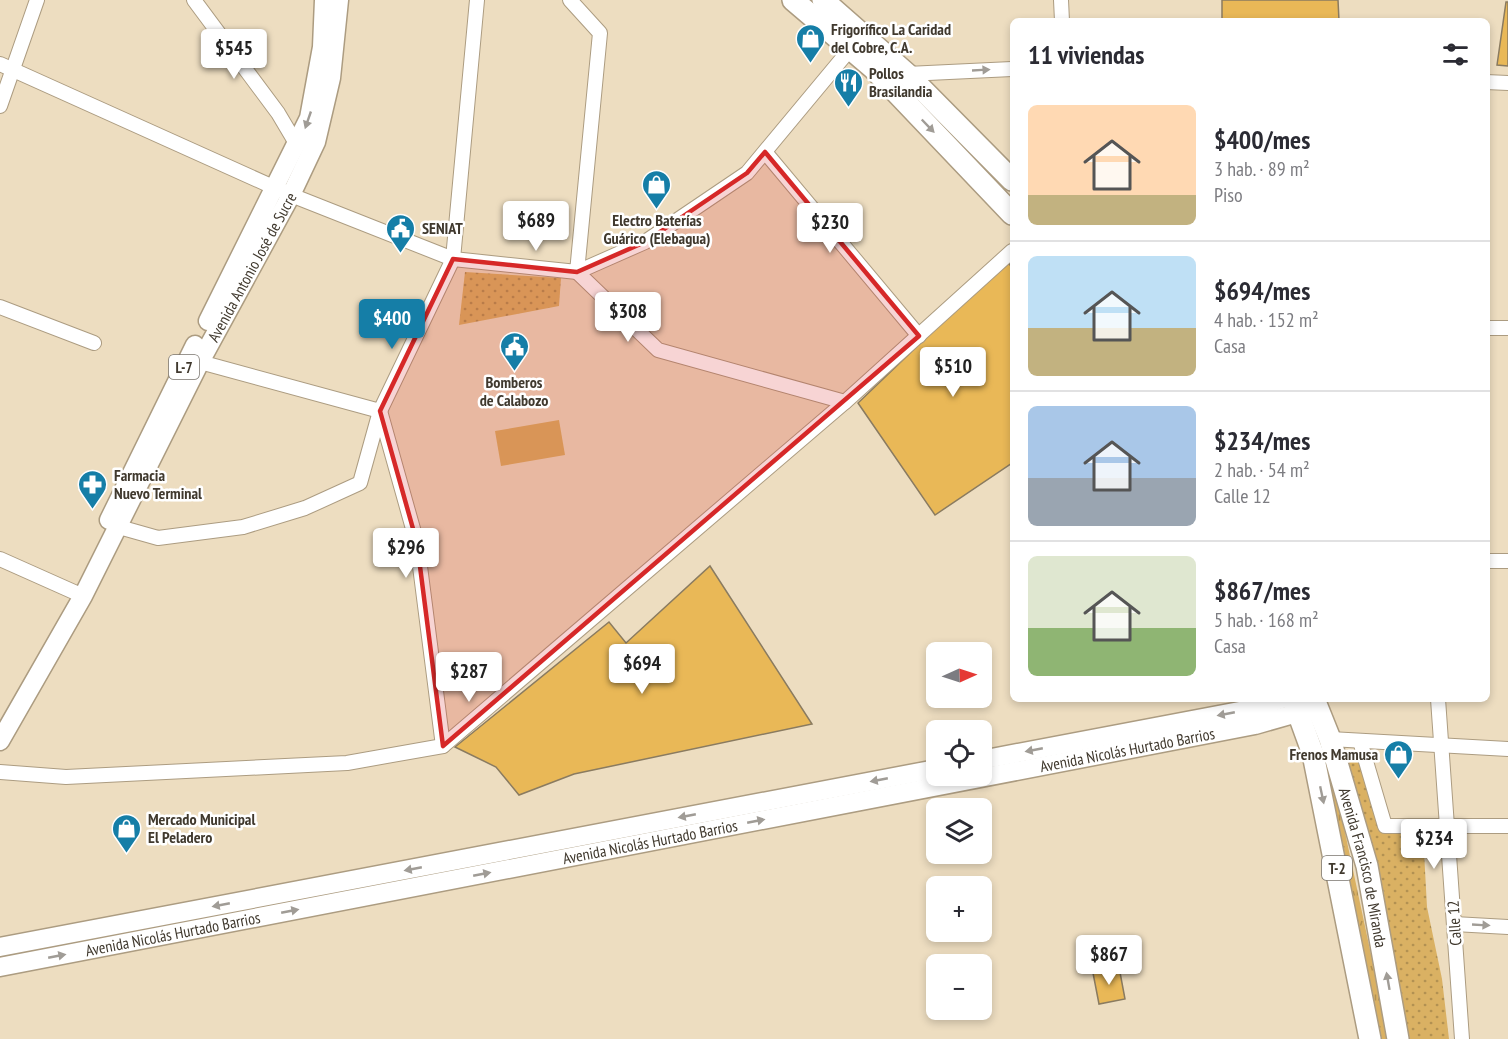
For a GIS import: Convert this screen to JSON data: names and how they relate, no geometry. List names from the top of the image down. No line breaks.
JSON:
{"streets":{"highway":["Avenida Francisco de Miranda","T-2"],"main road":["Avenida Antonio José de Sucre","L-7","Avenida Nicolás Hurtado Barrios"],"street":["Calle 12"]},"crossings":[["Avenida Nicolás Hurtado Barrios","Avenida Francisco de Miranda"]],"places":{"shop":["Frigorífico La Caridad del Cobre, C.A.","Electro Baterías Guárico (Elebagua)","Frenos Mamusa","Mercado Municipal El Peladero"],"restaurant":["Pollos Brasilandia"],"public building":["SENIAT","Bomberos de Calabozo"],"pharmacy":["Farmacia Nuevo Terminal"]},"north":"right","page":{"heading":"11 viviendas","price":["$545","$689","$230","$308","$400","$510","$296","$694","$287","$234","$867"],"list":[{"name":"$400/mes","note":"3 hab. · 89 m² · Piso"},{"name":"$694/mes","note":"4 hab. · 152 m² · Casa"},{"name":"$234/mes","note":"2 hab. · 54 m² · Calle 12"},{"name":"$867/mes","note":"5 hab. · 168 m² · Casa"}],"map_buttons":["+","−"]}}
